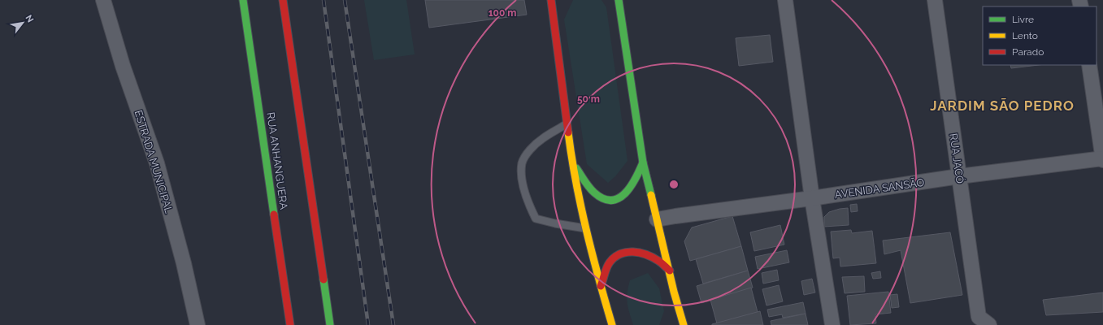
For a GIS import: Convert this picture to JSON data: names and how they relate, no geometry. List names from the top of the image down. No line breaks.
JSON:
{"streets":{"main road":["RUA ANHANGUERA"],"street":["RUA JACÓ","ESTRADA MUNICIPAL","AVENIDA SANSÃO"]},"crossings":[["RUA JACÓ","AVENIDA SANSÃO"]],"districts":["JARDIM SÃO PEDRO"],"legend":["Livre","Lento","Parado"],"north":"top right","rings":["100 m","50 m"]}
